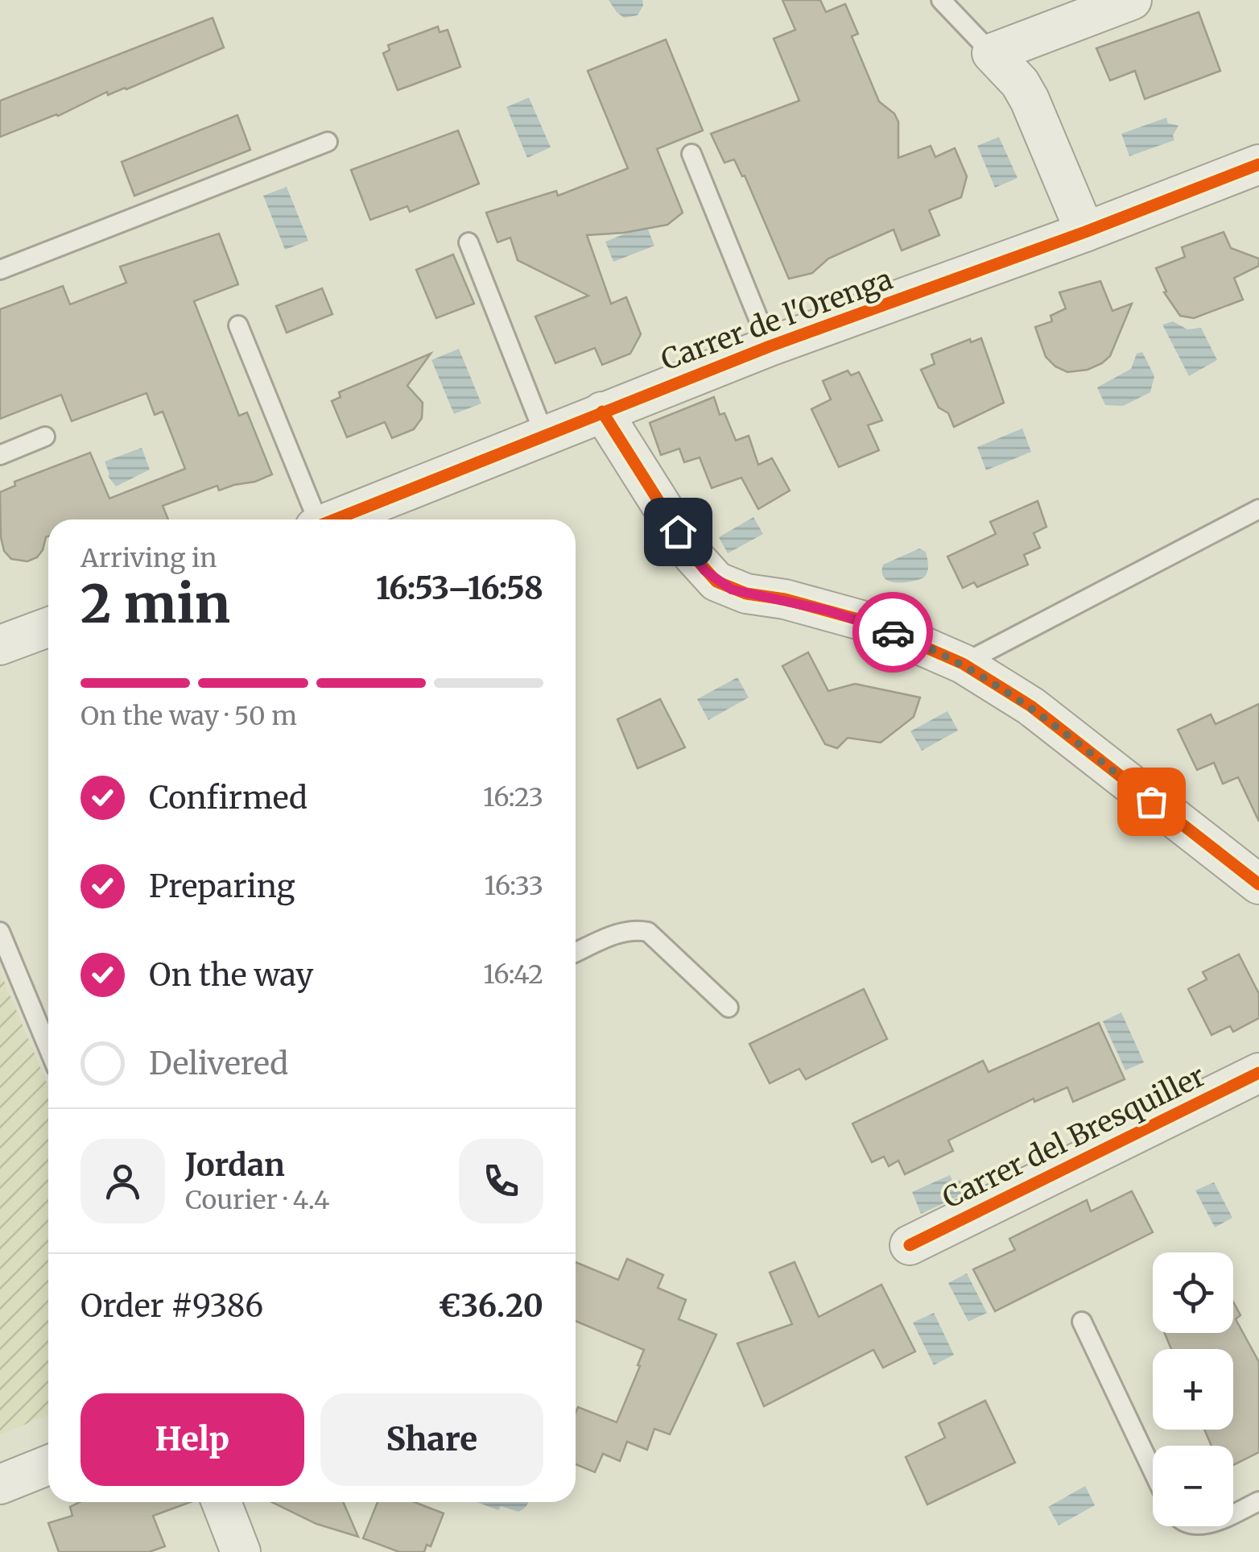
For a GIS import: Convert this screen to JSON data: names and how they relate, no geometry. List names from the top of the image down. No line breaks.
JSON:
{"streets":{"street":["Carrer de l'Orenga","Carrer del Bresquiller"]},"page":{"heading":["2 min","Arriving in","16:53–16:58"],"panel":["Jordan","Courier · 4.4","Order #9386","€36.20"],"bar":"On the way · 50 m","list":[["Confirmed","16:23"],["Preparing","16:33"],["On the way","16:42"],"Delivered"],"map_buttons":["+","−"],"buttons":["Help","Share"]}}
